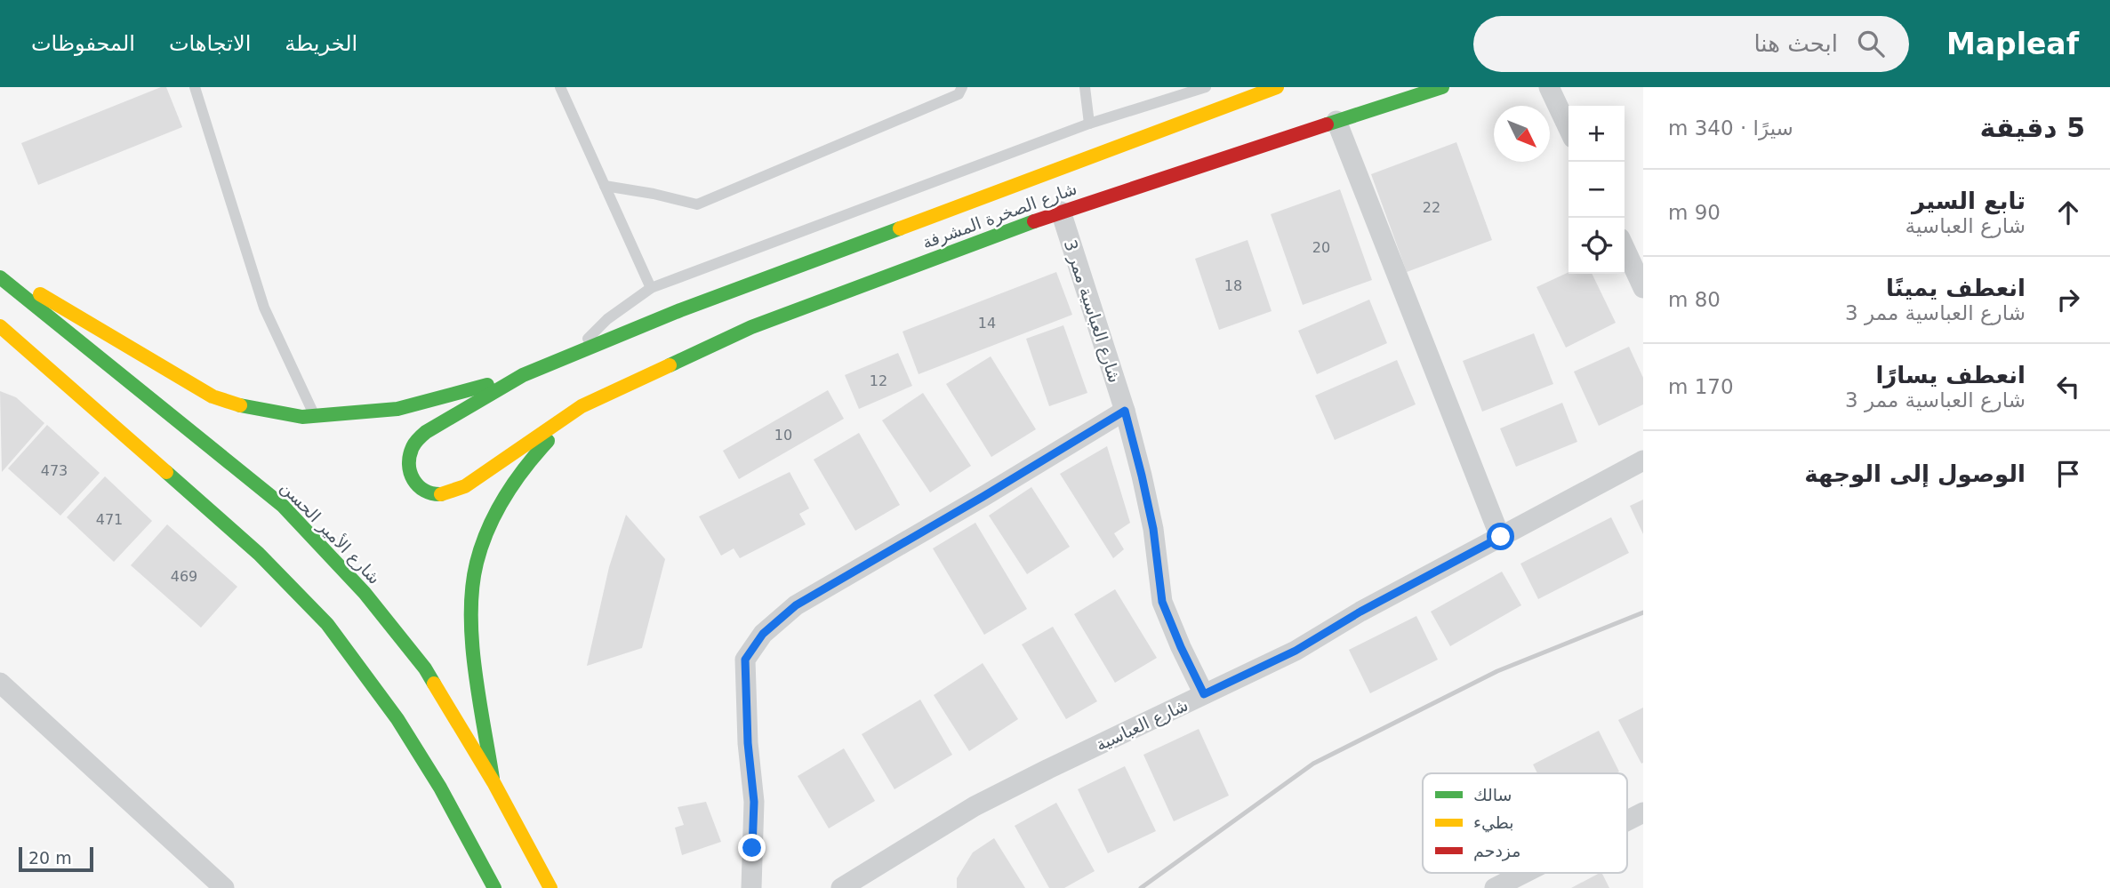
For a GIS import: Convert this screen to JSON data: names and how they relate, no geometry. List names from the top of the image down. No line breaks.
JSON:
{"streets":{"main road":["شارع الصخرة المشرفة","شارع الأمير الحسن"],"street":["شارع العباسية ممر 3","شارع العباسية"]},"crossings":[["شارع الصخرة المشرفة","شارع العباسية ممر 3"],["شارع العباسية ممر 3","شارع العباسية"]],"house_numbers":["22","20","18","14","12","10","473","471","469"],"legend":["سالك","بطيء","مزدحم"],"scale_bar":"20 m","north":"bottom right","page":{"header":"Mapleaf","search":"ابحث هنا","nav":["الخريطة","الاتجاهات","المحفوظات"],"heading":["5 دقيقة","سيرًا · 340 m"],"map_buttons":["+","−"],"list":[["تابع السير","شارع العباسية","90 m"],["انعطف يمينًا","شارع العباسية ممر 3","80 m"],["انعطف يسارًا","شارع العباسية ممر 3","170 m"],"الوصول إلى الوجهة"],"scale":"20 m"}}
